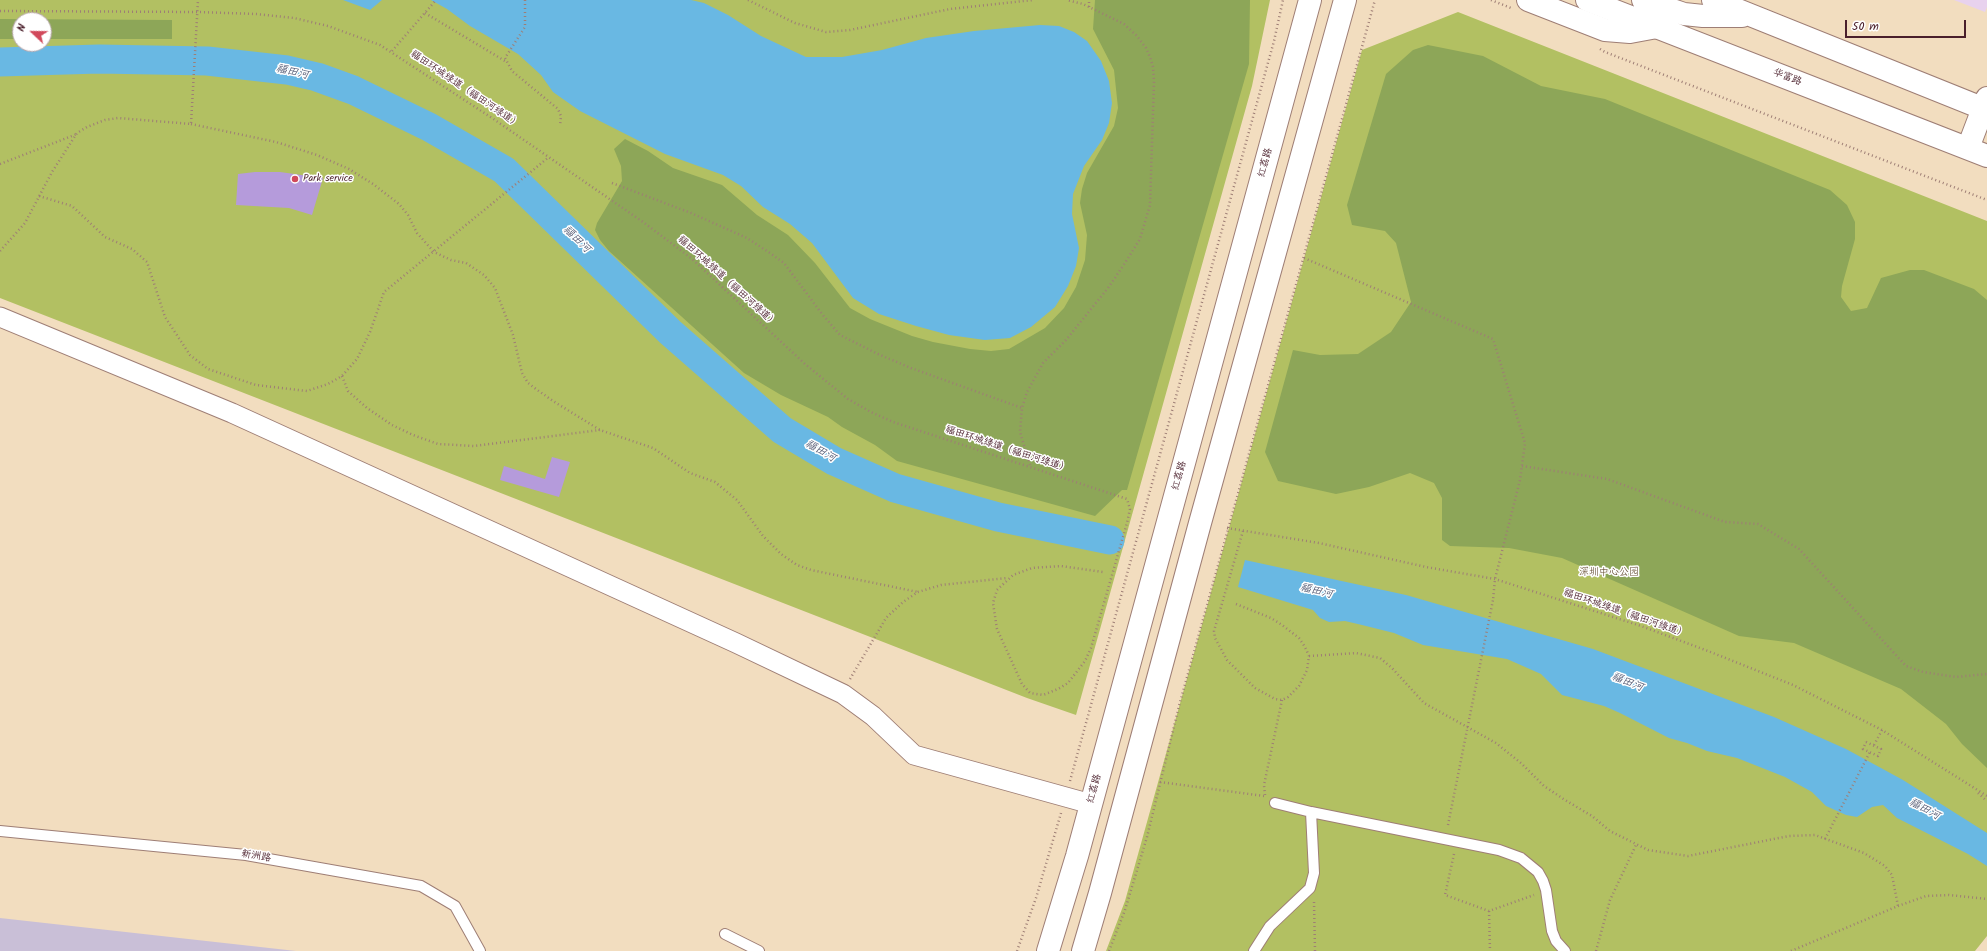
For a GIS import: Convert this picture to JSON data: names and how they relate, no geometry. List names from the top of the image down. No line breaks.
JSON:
{"streets":{"main road":["华富路","红荔路"],"lane":["新洲路"],"path":["福田环城绿道（福田河绿道）"]},"water":["福田河"],"parks":["深圳中心公园"],"places":["Park service"],"scale_bar":"50 m","north":"left"}
